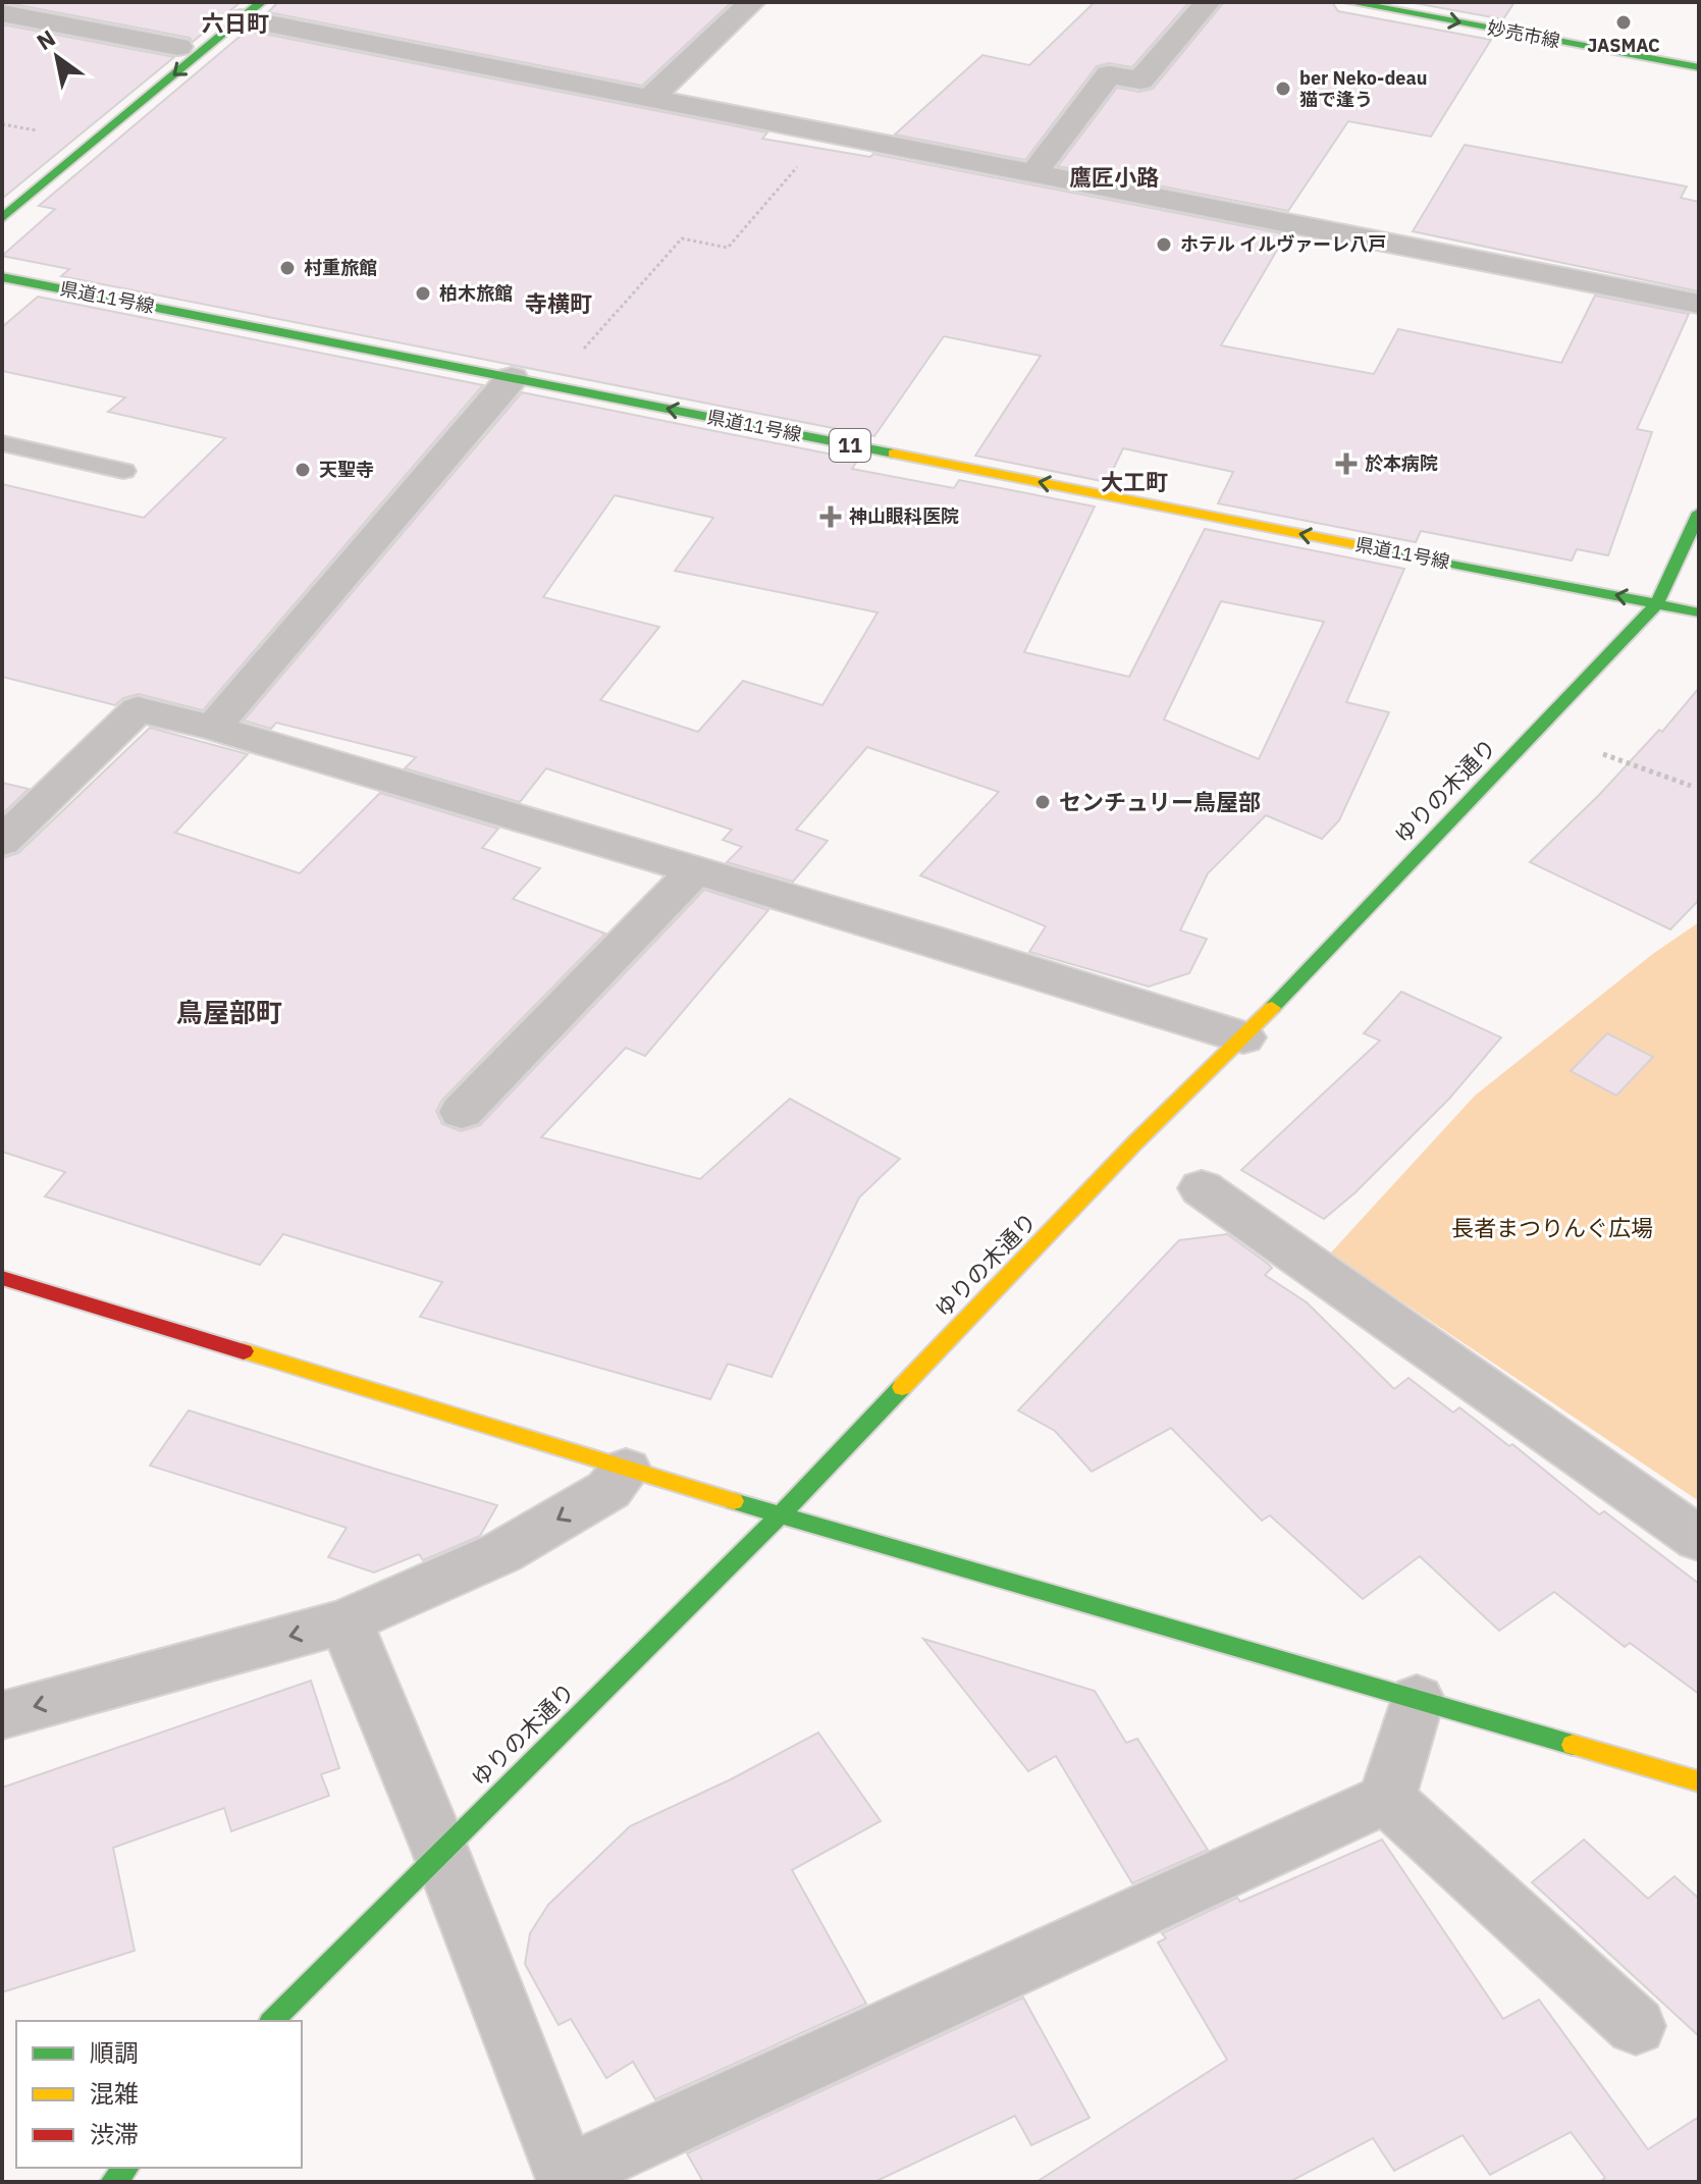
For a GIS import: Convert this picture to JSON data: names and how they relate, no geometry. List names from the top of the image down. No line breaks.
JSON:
{"streets":{"street":["妙売市線","県道11号線","11","ゆりの木通り"]},"crossings":[["県道11号線","ゆりの木通り"]],"one_way":["妙売市線","県道11号線"],"districts":["六日町","鷹匠小路","寺横町","大工町","鳥屋部町"],"parks":["長者まつりんぐ広場"],"places":{"other":["JASMAC","ber Neko-deau 猫で逢う","ホテル イルヴァーレ八戸","村重旅館","柏木旅館","天聖寺","センチュリー鳥屋部"],"health":["於本病院","神山眼科医院"]},"legend":["順調","混雑","渋滞"],"north":"top left"}
